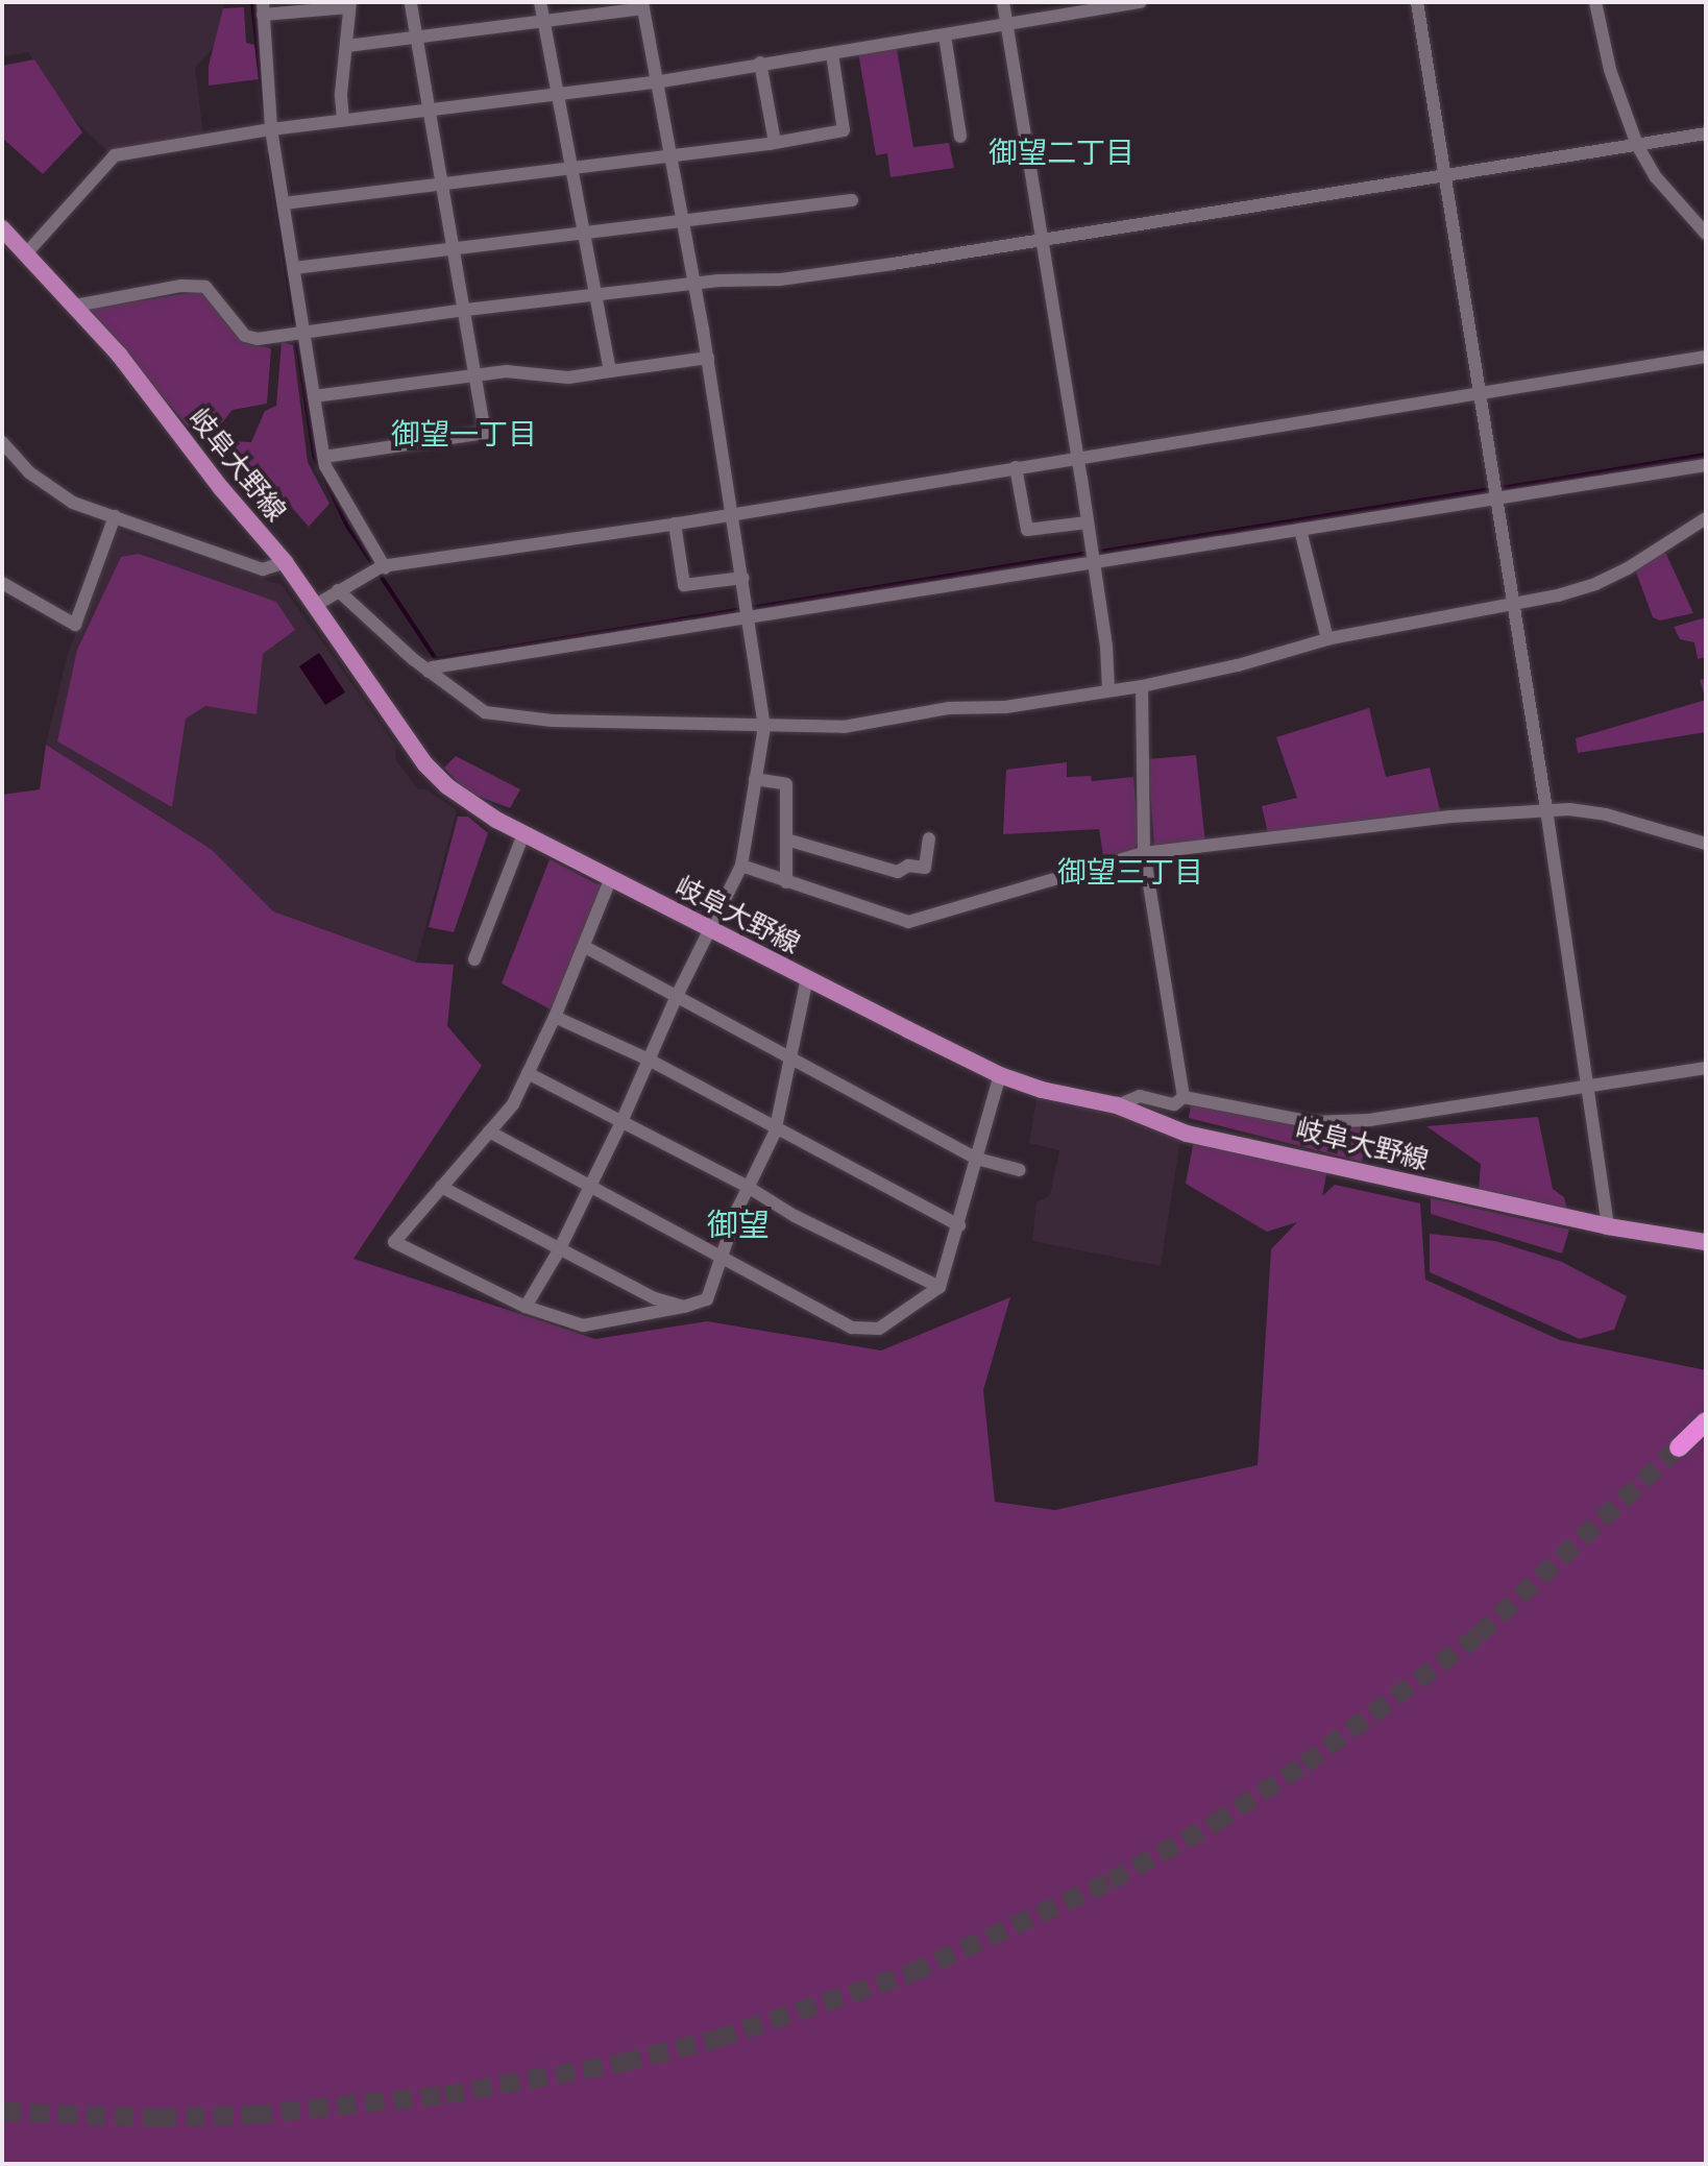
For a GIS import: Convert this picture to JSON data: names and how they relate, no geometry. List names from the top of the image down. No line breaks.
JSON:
{"streets":{"main road":["岐阜大野線"]},"districts":["御望二丁目","御望一丁目","御望三丁目","御望"]}
